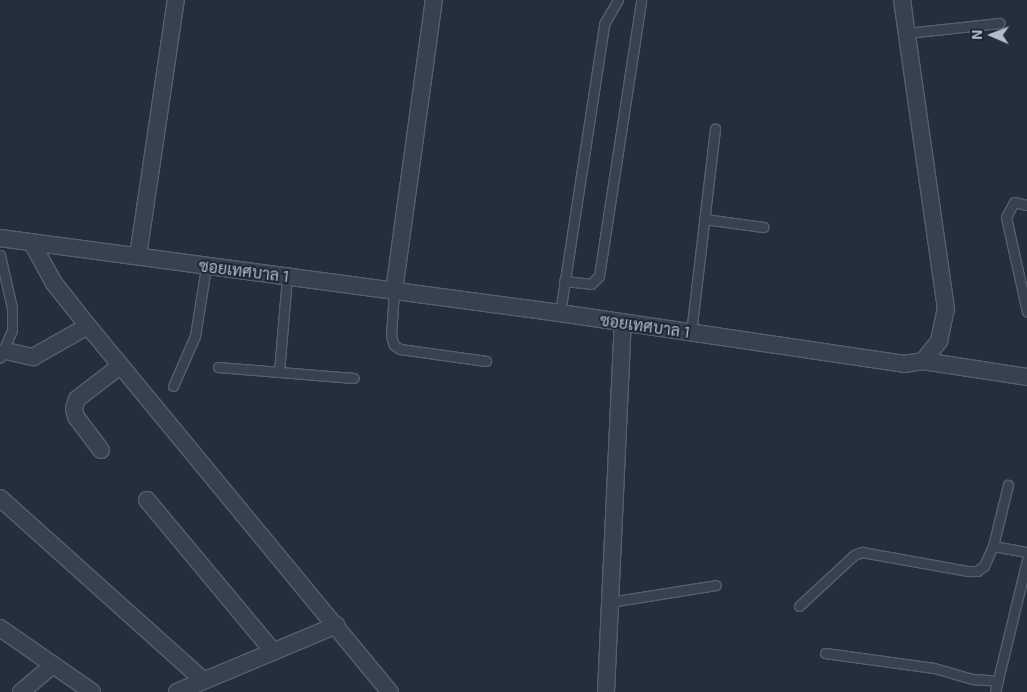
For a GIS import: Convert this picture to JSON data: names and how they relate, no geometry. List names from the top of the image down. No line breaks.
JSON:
{"streets":{"street":["ซอยเทศบาล 1"]},"north":"left"}
